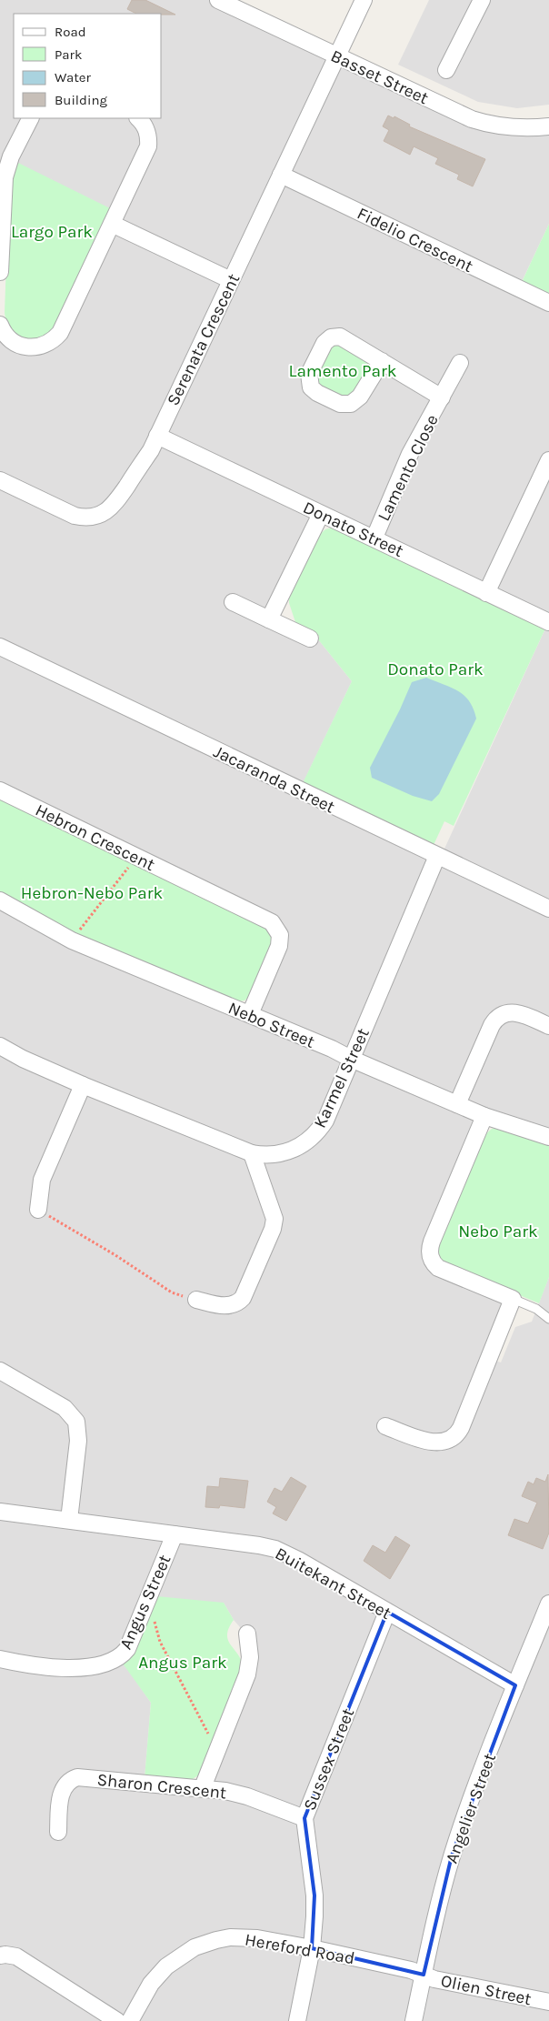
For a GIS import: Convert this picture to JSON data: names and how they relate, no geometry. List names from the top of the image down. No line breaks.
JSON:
{"streets":{"street":["Basset Street","Fidelio Crescent","Serenata Crescent","Lamento Close","Donato Street","Jacaranda Street","Hebron Crescent","Nebo Street","Karmel Street","Buitekant Street","Angus Street","Sussex Street","Sharon Crescent","Angelier Street","Hereford Road","Olien Street"]},"crossings":[["Basset Street","Serenata Crescent"],["Fidelio Crescent","Serenata Crescent"],["Serenata Crescent","Donato Street"],["Lamento Close","Donato Street"],["Jacaranda Street","Karmel Street"],["Hebron Crescent","Nebo Street"],["Nebo Street","Karmel Street"],["Buitekant Street","Angus Street"],["Buitekant Street","Sussex Street"],["Buitekant Street","Angelier Street"],["Sussex Street","Sharon Crescent"],["Sussex Street","Hereford Road"],["Angelier Street","Hereford Road"],["Angelier Street","Olien Street"],["Hereford Road","Olien Street"]],"parks":["Largo Park","Lamento Park","Donato Park","Hebron-Nebo Park","Nebo Park","Angus Park"],"legend":["Road","Park","Water","Building"]}
